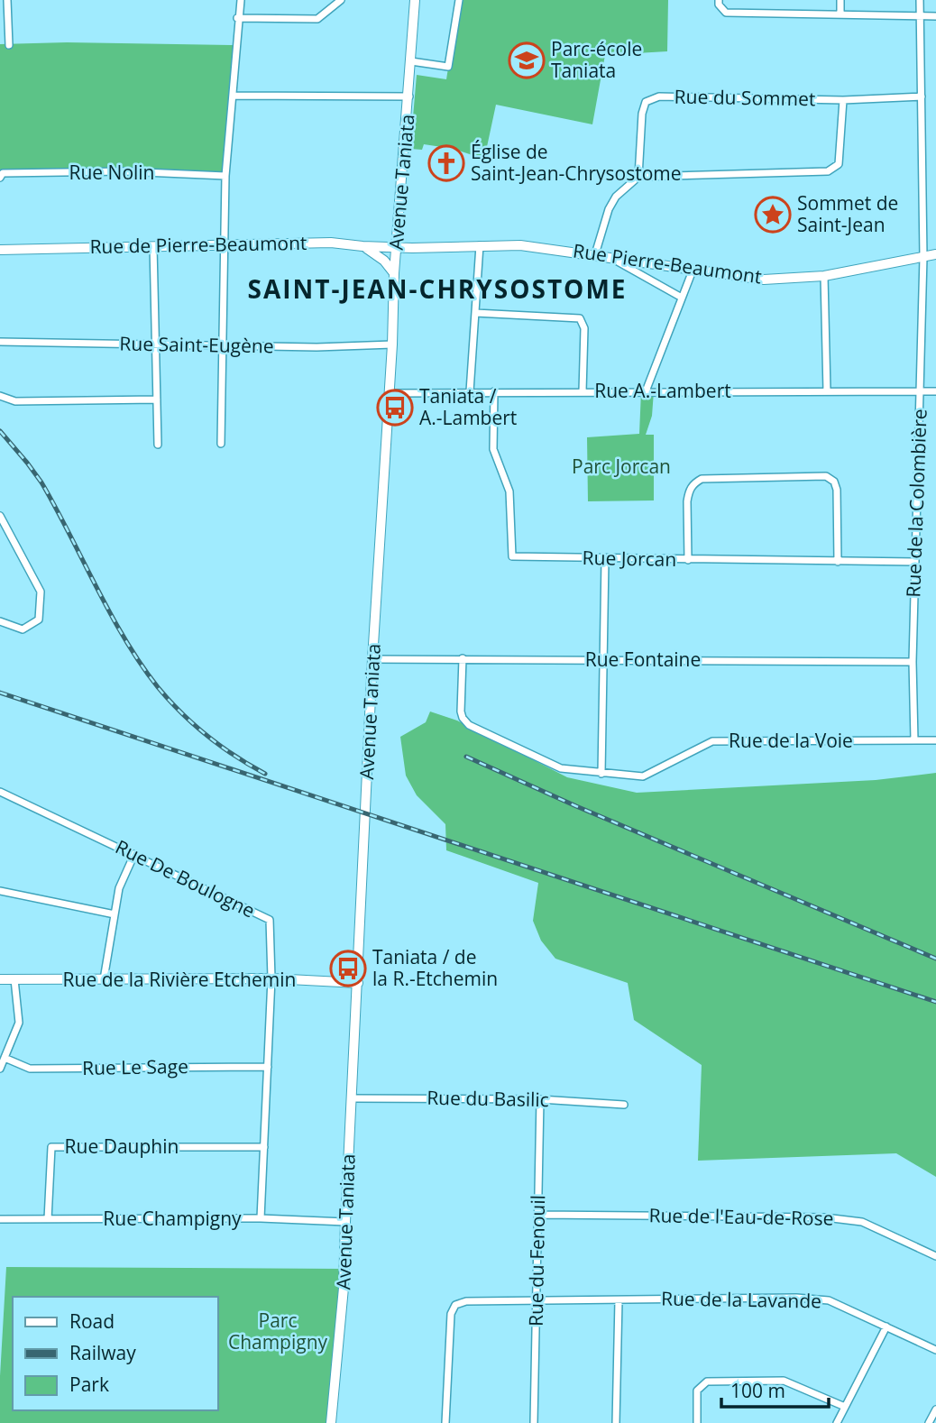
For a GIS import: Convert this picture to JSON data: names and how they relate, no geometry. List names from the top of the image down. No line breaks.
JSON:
{"streets":{"main road":["Avenue Taniata","Rue de Pierre-Beaumont","Rue Pierre-Beaumont","Rue de la Rivière Etchemin"],"street":["Rue du Sommet","Rue Nolin","Rue Saint-Eugène","Rue A.-Lambert","Rue de la Colombière","Rue Jorcan","Rue Fontaine","Rue de la Voie","Rue De Boulogne","Rue Le Sage","Rue du Basilic","Rue Dauphin","Rue de l'Eau-de-Rose","Rue Champigny","Rue du Fenouil","Rue de la Lavande"]},"crossings":[["Rue du Sommet","Rue de la Colombière"],["Avenue Taniata","Rue de Pierre-Beaumont"],["Avenue Taniata","Rue Pierre-Beaumont"],["Avenue Taniata","Rue Saint-Eugène"],["Avenue Taniata","Rue A.-Lambert"],["Avenue Taniata","Rue Fontaine"],["Avenue Taniata","Rue de la Rivière Etchemin"],["Avenue Taniata","Rue du Basilic"],["Avenue Taniata","Rue Champigny"],["Rue de Pierre-Beaumont","Rue Pierre-Beaumont"],["Rue Pierre-Beaumont","Rue de la Colombière"],["Rue A.-Lambert","Rue de la Colombière"],["Rue A.-Lambert","Rue Jorcan"],["Rue de la Colombière","Rue Jorcan"],["Rue de la Colombière","Rue Fontaine"],["Rue de la Colombière","Rue de la Voie"],["Rue Fontaine","Rue de la Voie"],["Rue De Boulogne","Rue de la Rivière Etchemin"],["Rue De Boulogne","Rue Le Sage"],["Rue De Boulogne","Rue Dauphin"],["Rue De Boulogne","Rue Champigny"],["Rue du Basilic","Rue du Fenouil"],["Rue Dauphin","Rue Champigny"],["Rue de l'Eau-de-Rose","Rue du Fenouil"],["Rue du Fenouil","Rue de la Lavande"]],"districts":["SAINT-JEAN-CHRYSOSTOME"],"parks":["Parc Jorcan","Parc Champigny"],"places":{"school or university":["Parc-école Taniata"],"church":["Église de Saint-Jean-Chrysostome"],"place":["Sommet de Saint-Jean"],"bus stop":["Taniata / A.-Lambert","Taniata / de la R.-Etchemin"]},"legend":["Road","Railway","Park"],"scale_bar":"100 m"}
